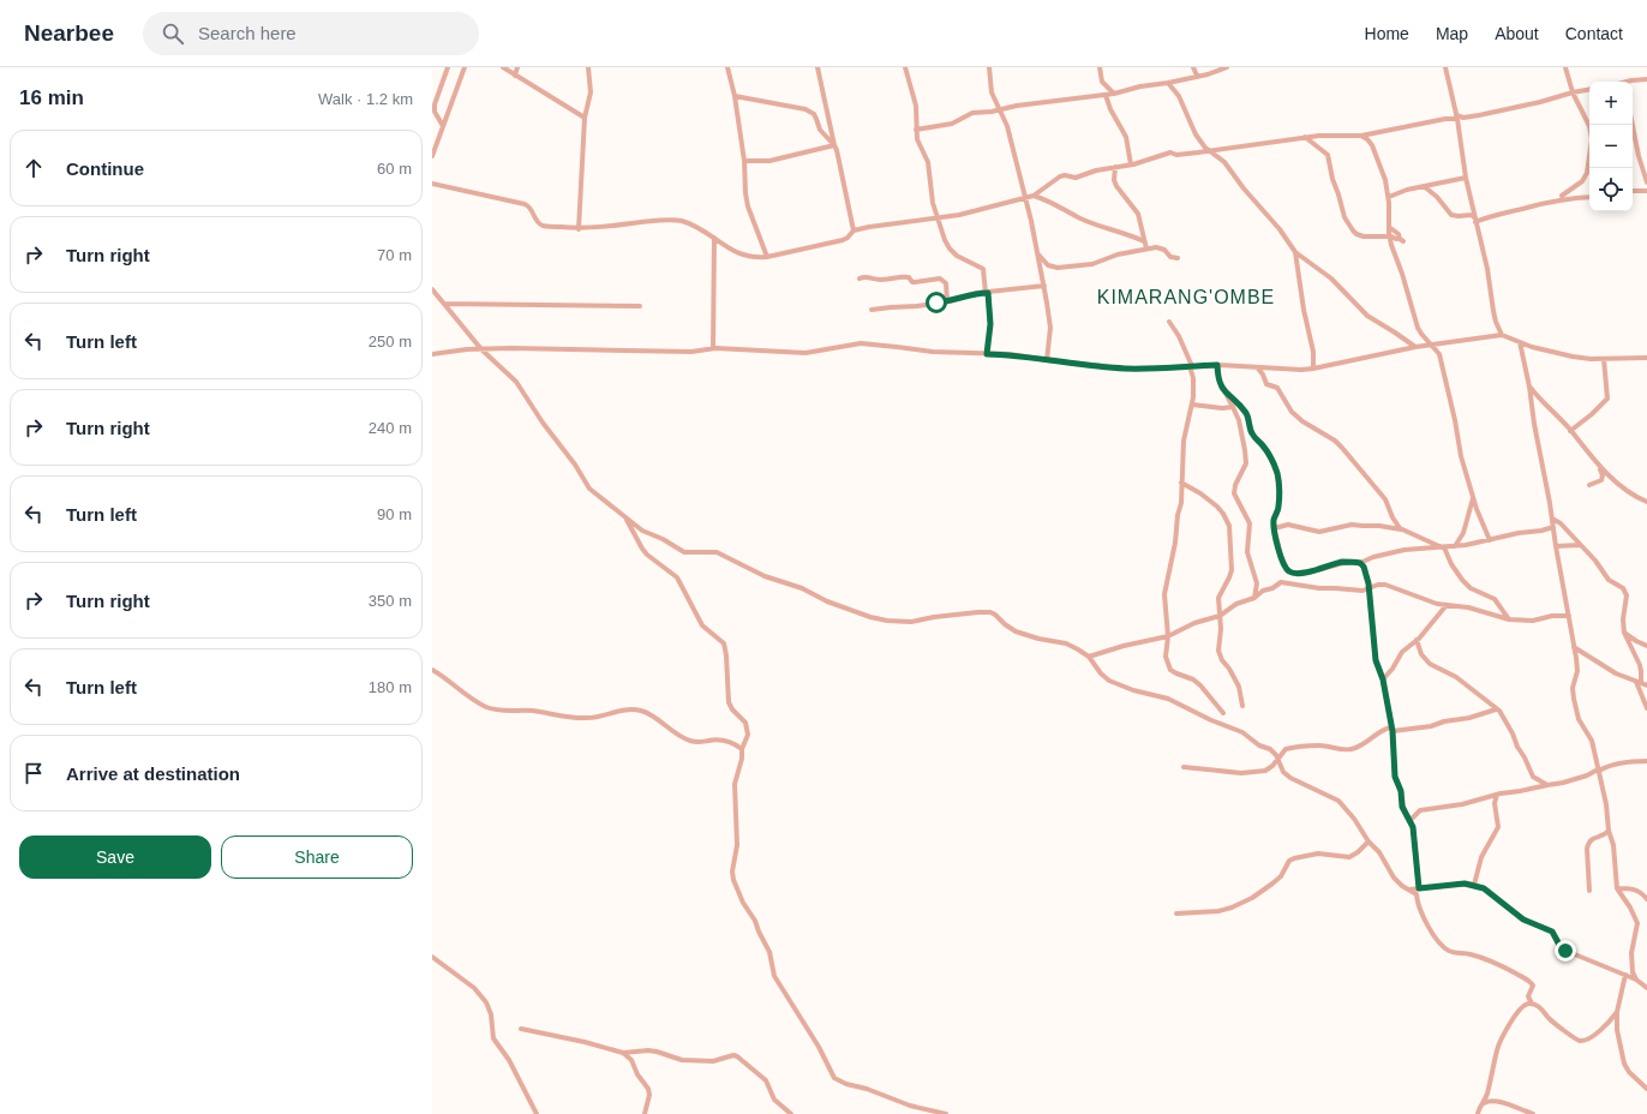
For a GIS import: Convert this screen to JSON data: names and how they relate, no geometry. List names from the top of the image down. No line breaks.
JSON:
{"districts":["KIMARANG'OMBE"],"page":{"header":"Nearbee","search":"Search here","nav":["Home","Map","About","Contact"],"heading":["16 min","Walk · 1.2 km"],"map_buttons":["+","−"],"list":[["Continue","60 m"],["Turn right","70 m"],["Turn left","250 m"],["Turn right","240 m"],["Turn left","90 m"],["Turn right","350 m"],["Turn left","180 m"],"Arrive at destination"],"buttons":["Save","Share"]}}
